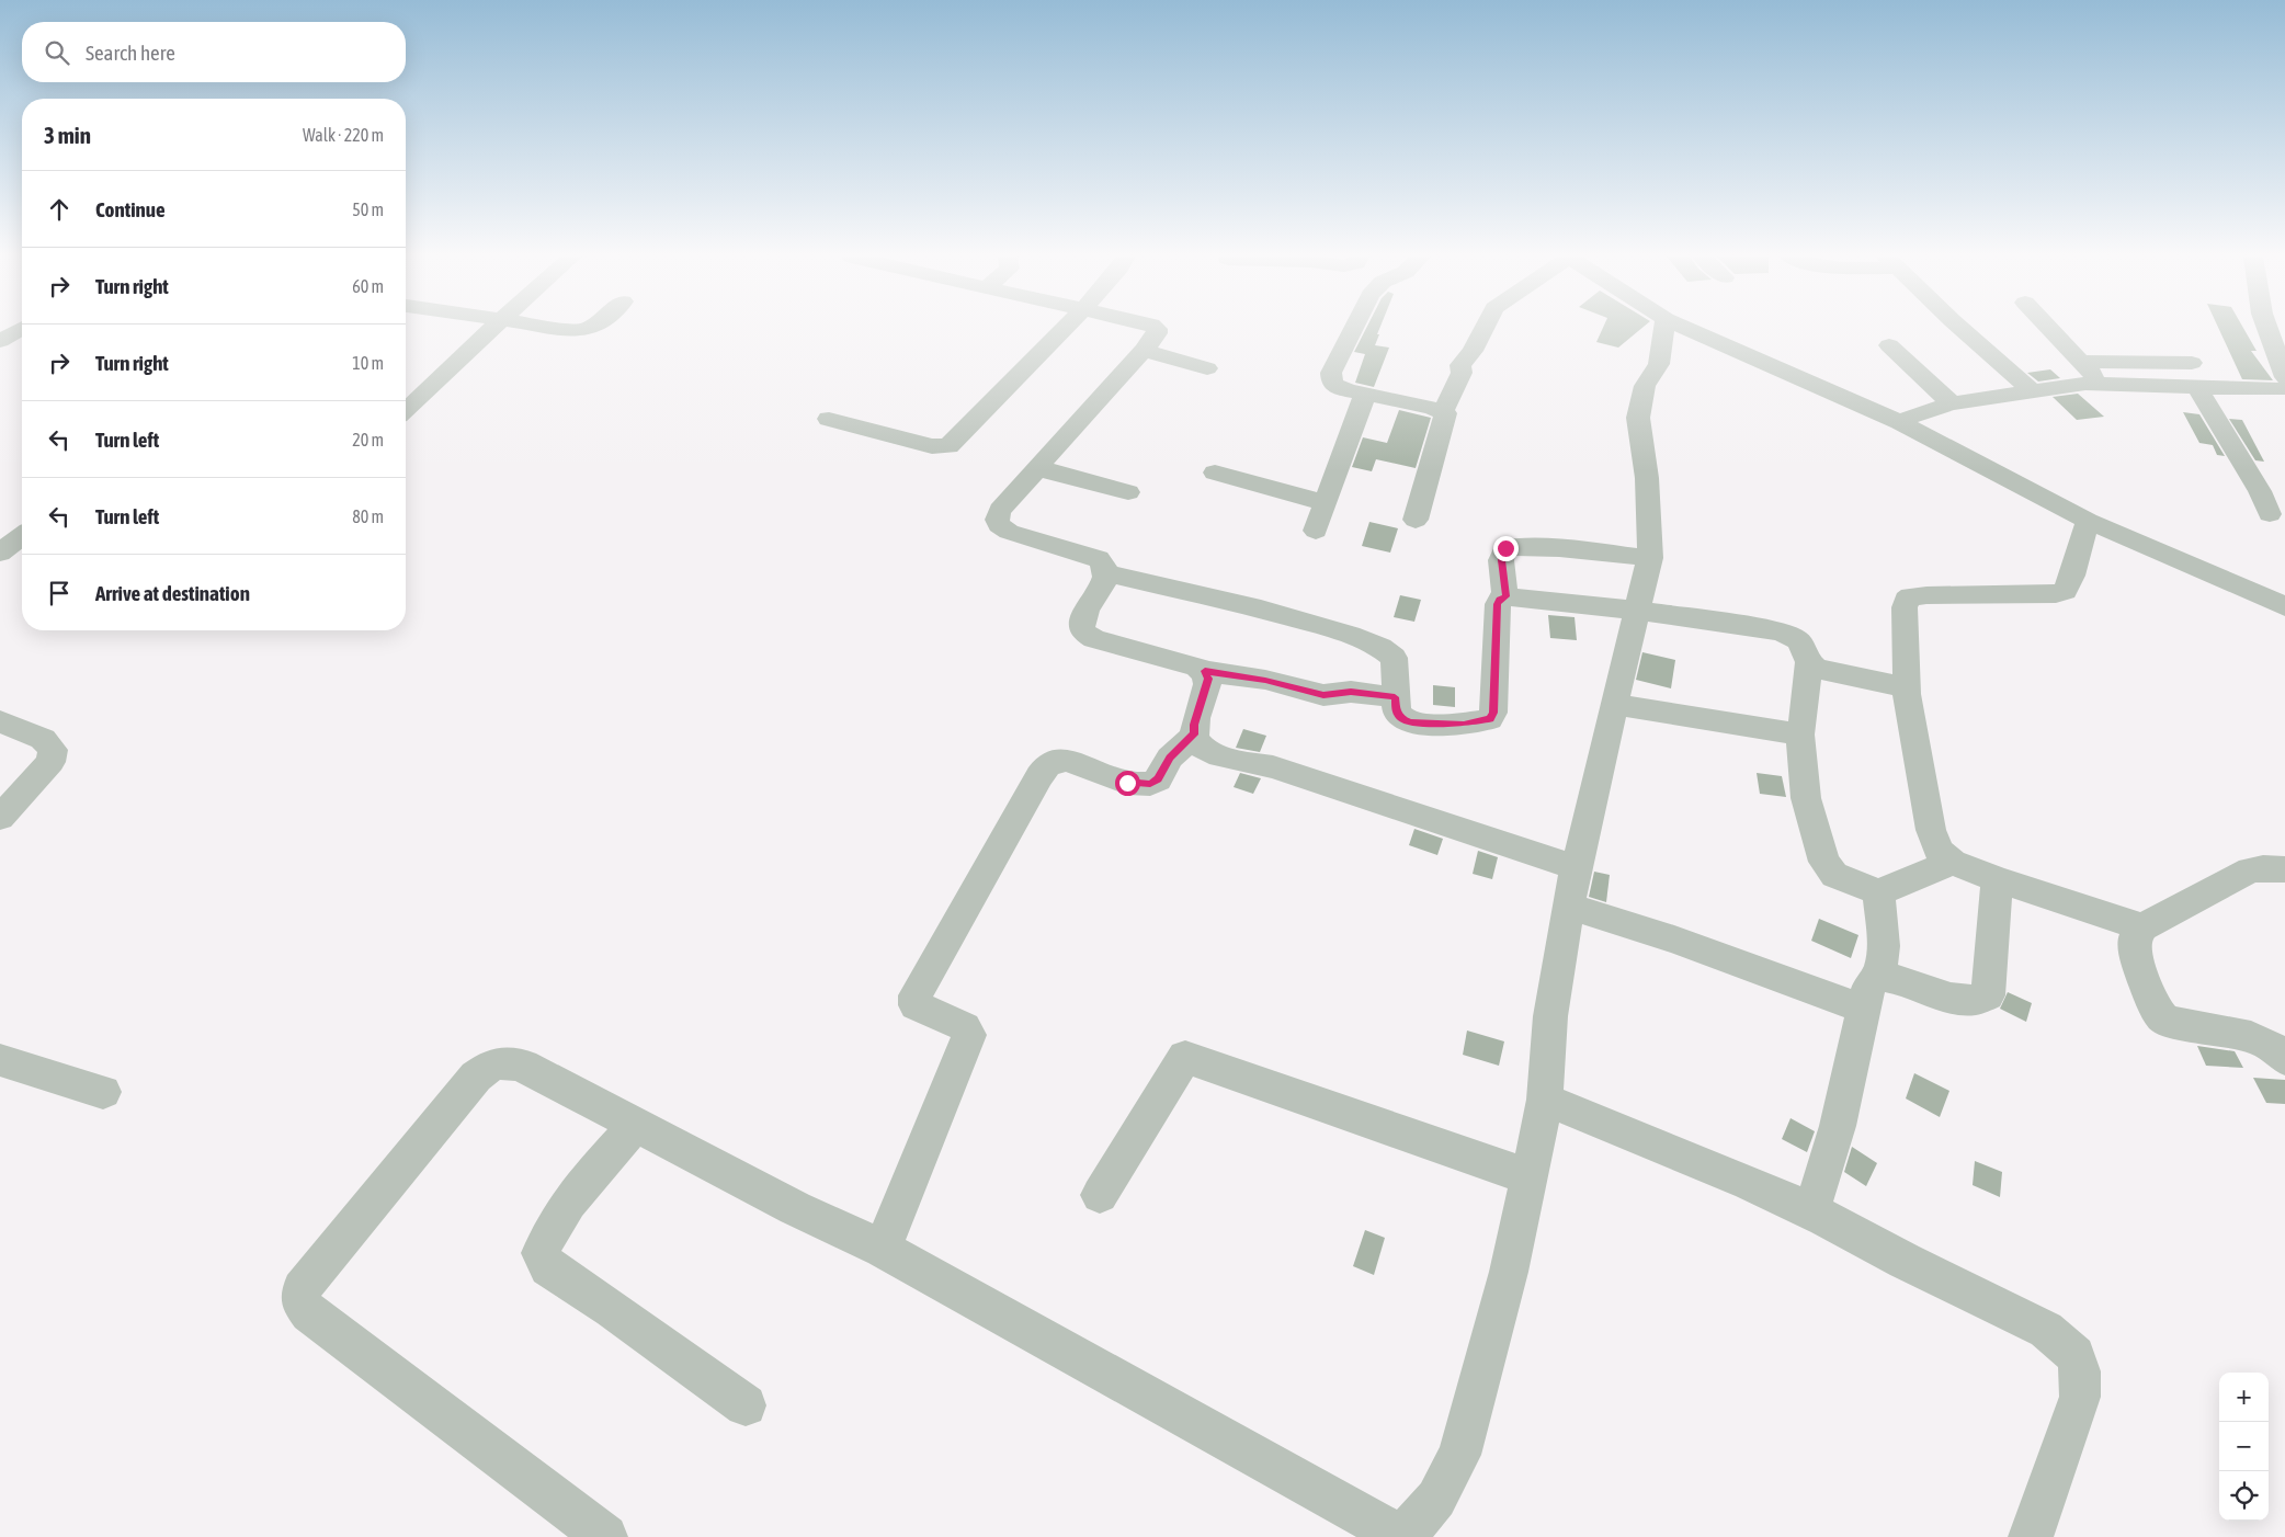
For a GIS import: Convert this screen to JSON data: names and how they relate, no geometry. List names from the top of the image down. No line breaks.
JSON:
{"page":{"search":"Search here","heading":["3 min","Walk · 220 m"],"list":[["Continue","50 m"],["Turn right","60 m"],["Turn right","10 m"],["Turn left","20 m"],["Turn left","80 m"],"Arrive at destination"],"map_buttons":["+","−"]}}
